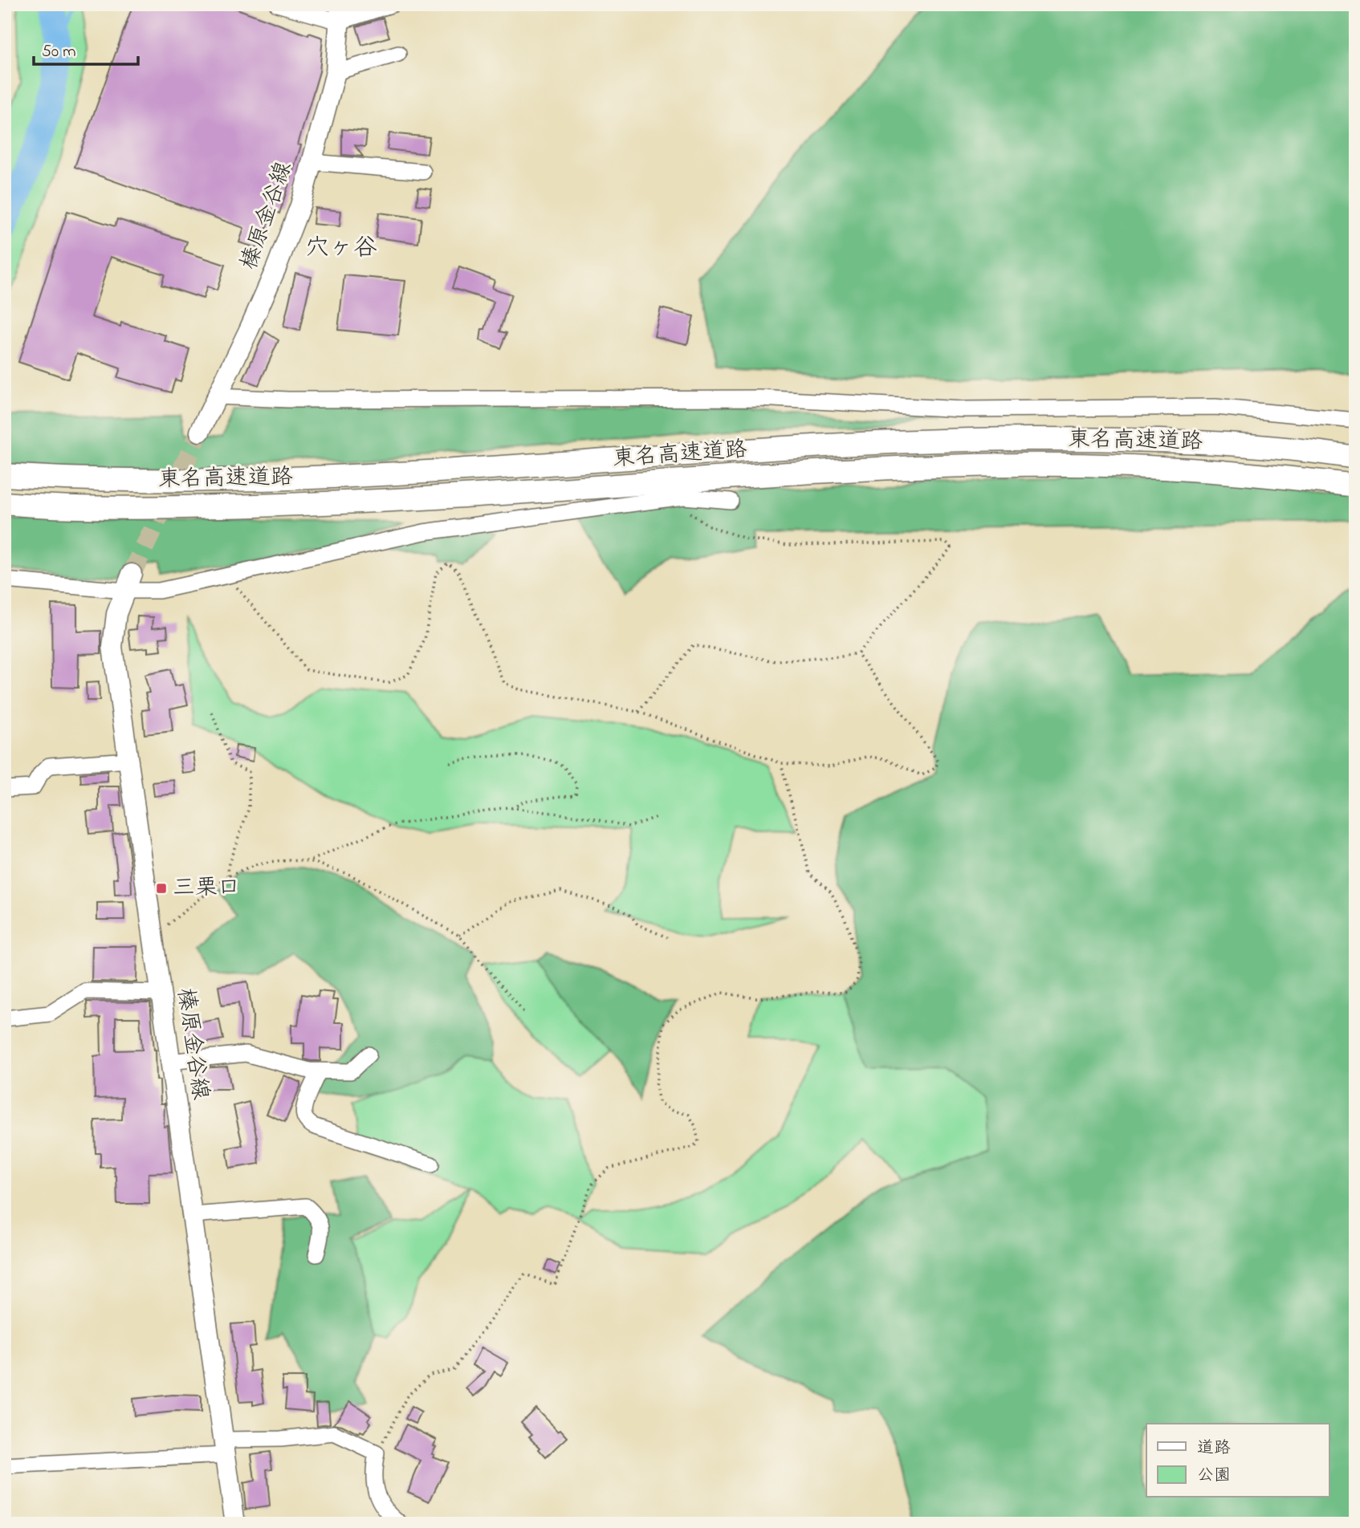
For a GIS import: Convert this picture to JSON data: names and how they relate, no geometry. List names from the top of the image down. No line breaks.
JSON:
{"streets":{"highway":["東名高速道路"],"main road":["榛原金谷線"]},"districts":["穴ヶ谷"],"places":{"transit":["三栗口"]},"legend":["道路","公園"],"scale_bar":"50 m"}
